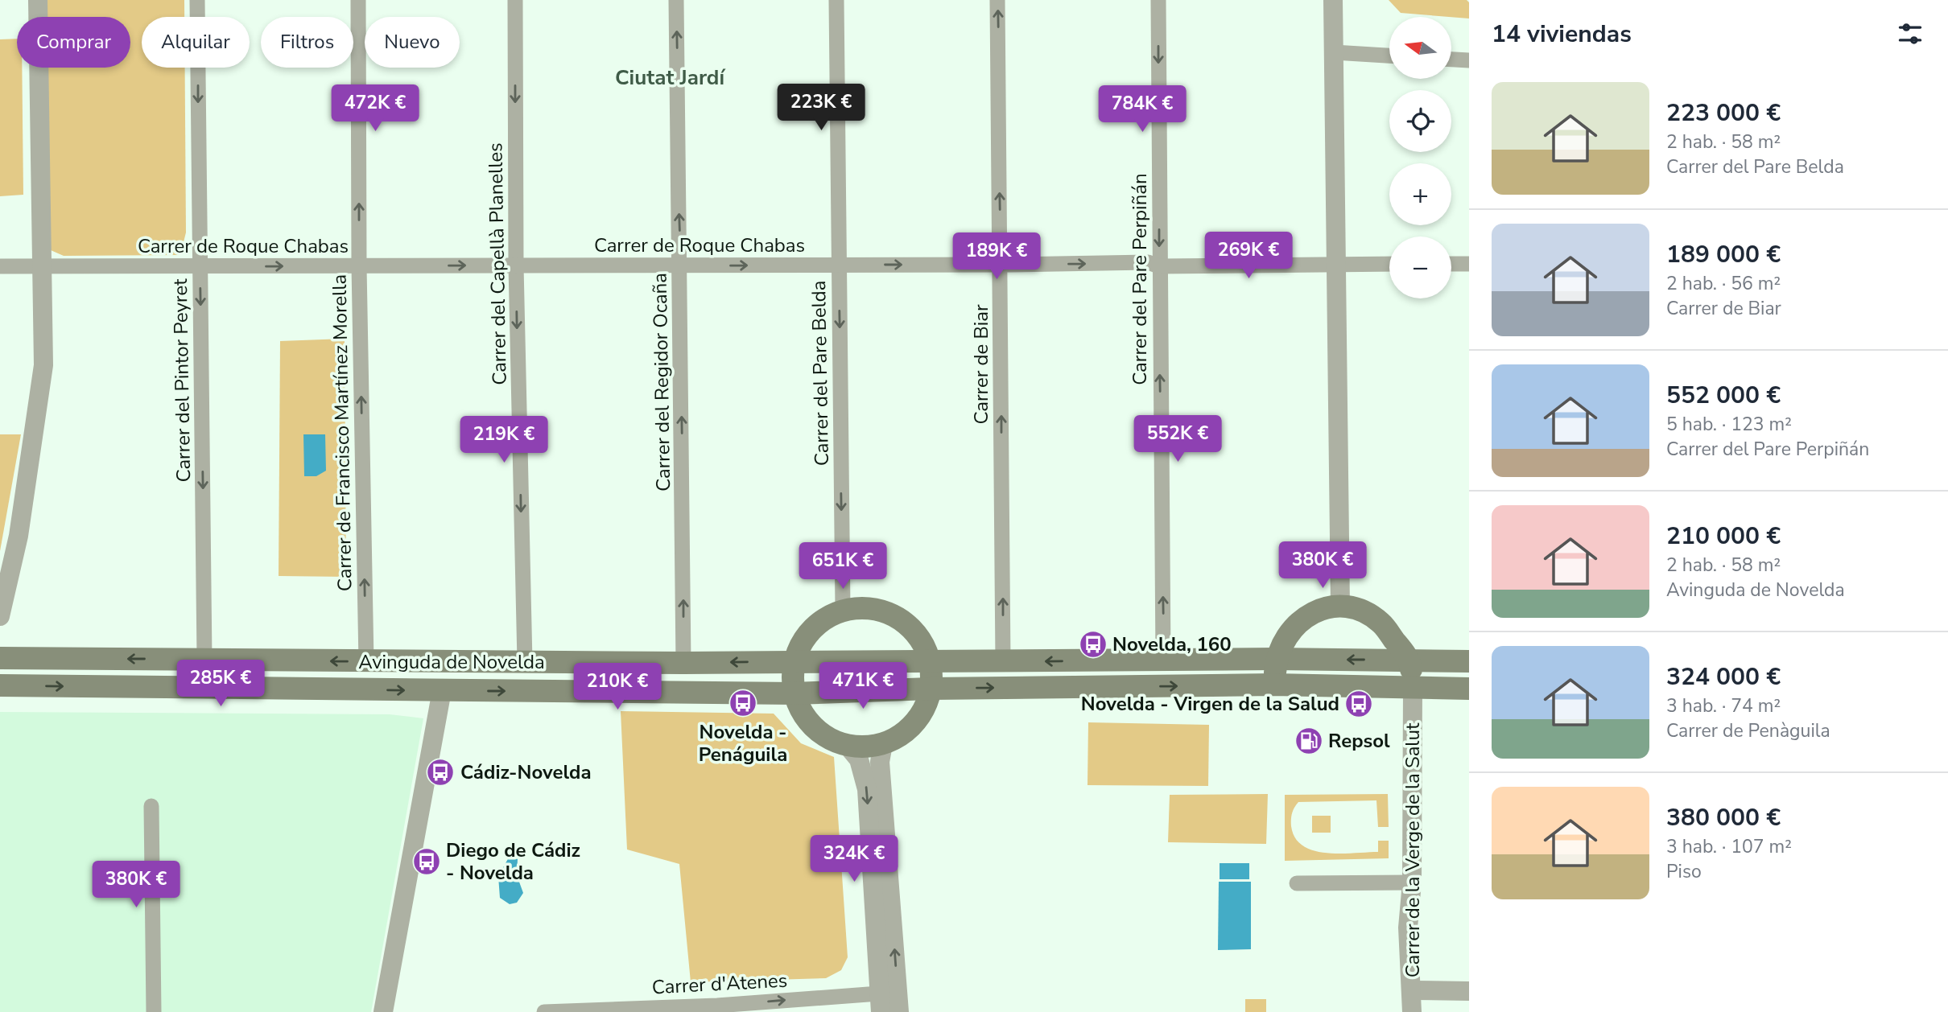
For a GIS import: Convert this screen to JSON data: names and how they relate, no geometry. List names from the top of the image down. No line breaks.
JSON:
{"streets":{"main road":["Avinguda de Novelda"],"street":["Carrer de Roque Chabas","Carrer del Capellà Planelles","Carrer del Pare Perpiñán","Carrer de Biar","Carrer del Pare Belda","Carrer del Pintor Peyret","Carrer del Regidor Ocaña","Carrer de Francisco Martínez Morella","Carrer de la Verge de la Salut","Carrer d'Atenes"]},"crossings":[["Carrer de Roque Chabas","Carrer del Capellà Planelles"],["Carrer de Roque Chabas","Carrer del Pare Perpiñán"],["Carrer de Roque Chabas","Carrer de Biar"],["Carrer de Roque Chabas","Carrer del Pare Belda"],["Carrer de Roque Chabas","Carrer del Pintor Peyret"],["Carrer de Roque Chabas","Carrer del Regidor Ocaña"],["Carrer de Roque Chabas","Carrer de Francisco Martínez Morella"],["Carrer del Capellà Planelles","Avinguda de Novelda"],["Carrer del Pare Perpiñán","Avinguda de Novelda"],["Carrer de Biar","Avinguda de Novelda"],["Carrer del Pintor Peyret","Avinguda de Novelda"],["Carrer del Regidor Ocaña","Avinguda de Novelda"],["Carrer de Francisco Martínez Morella","Avinguda de Novelda"],["Avinguda de Novelda","Carrer de la Verge de la Salut"]],"one_way":["Carrer de Roque Chabas","Carrer del Capellà Planelles","Carrer de Biar","Carrer del Pare Belda","Carrer del Pintor Peyret","Carrer del Regidor Ocaña","Carrer de Francisco Martínez Morella","Carrer d'Atenes"],"districts":["Ciutat Jardí"],"places":{"bus stop":["Novelda, 160","Novelda - Penáguila","Novelda - Virgen de la Salud","Cádiz-Novelda","Diego de Cádiz - Novelda"],"fuel station":["Repsol"]},"north":"left","page":{"heading":"14 viviendas","map_buttons":["+","−"],"chip":["Comprar","Alquilar","Filtros","Nuevo"],"list":[{"name":"223 000 €","note":"2 hab. · 58 m² · Carrer del Pare Belda"},{"name":"189 000 €","note":"2 hab. · 56 m² · Carrer de Biar"},{"name":"552 000 €","note":"5 hab. · 123 m² · Carrer del Pare Perpiñán"},{"name":"210 000 €","note":"2 hab. · 58 m² · Avinguda de Novelda"},{"name":"324 000 €","note":"3 hab. · 74 m² · Carrer de Penàguila"},{"name":"380 000 €","note":"3 hab. · 107 m² · Piso"}],"price":["223K €","472K €","784K €","269K €","189K €","552K €","219K €","380K €","651K €","285K €","471K €","210K €","324K €","380K €"]}}
